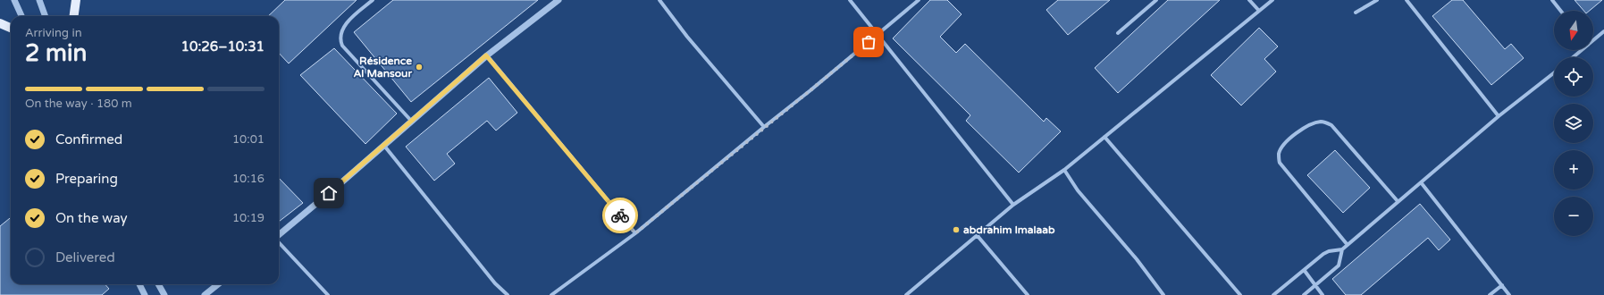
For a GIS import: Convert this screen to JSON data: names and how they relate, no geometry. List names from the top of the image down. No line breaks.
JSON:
{"places":["Résidence Al Mansour","abdrahim lmalaab"],"north":"bottom","page":{"map_buttons":["+","−"],"heading":["2 min","Arriving in","10:26–10:31"],"bar":"On the way · 180 m","list":[["Confirmed","10:01"],["Preparing","10:16"],["On the way","10:19"],"Delivered"]}}
